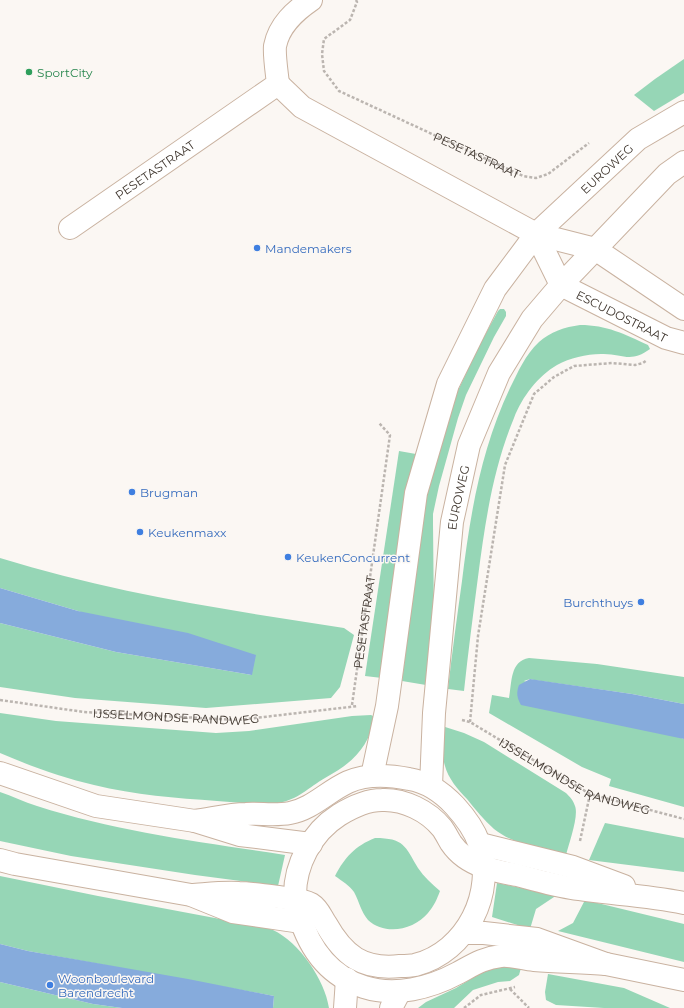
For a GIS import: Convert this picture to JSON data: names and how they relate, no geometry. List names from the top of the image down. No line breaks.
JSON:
{"streets":{"main road":["PESETASTRAAT","EUROWEG","ESCUDOSTRAAT"],"path":["IJSSELMONDSE RANDWEG"]},"crossings":[["PESETASTRAAT","IJSSELMONDSE RANDWEG"],["EUROWEG","ESCUDOSTRAAT"],["ESCUDOSTRAAT","IJSSELMONDSE RANDWEG"]],"places":["SportCity","Mandemakers","Brugman","Keukenmaxx","KeukenConcurrent","Burchthuys","Woonboulevard Barendrecht"]}
